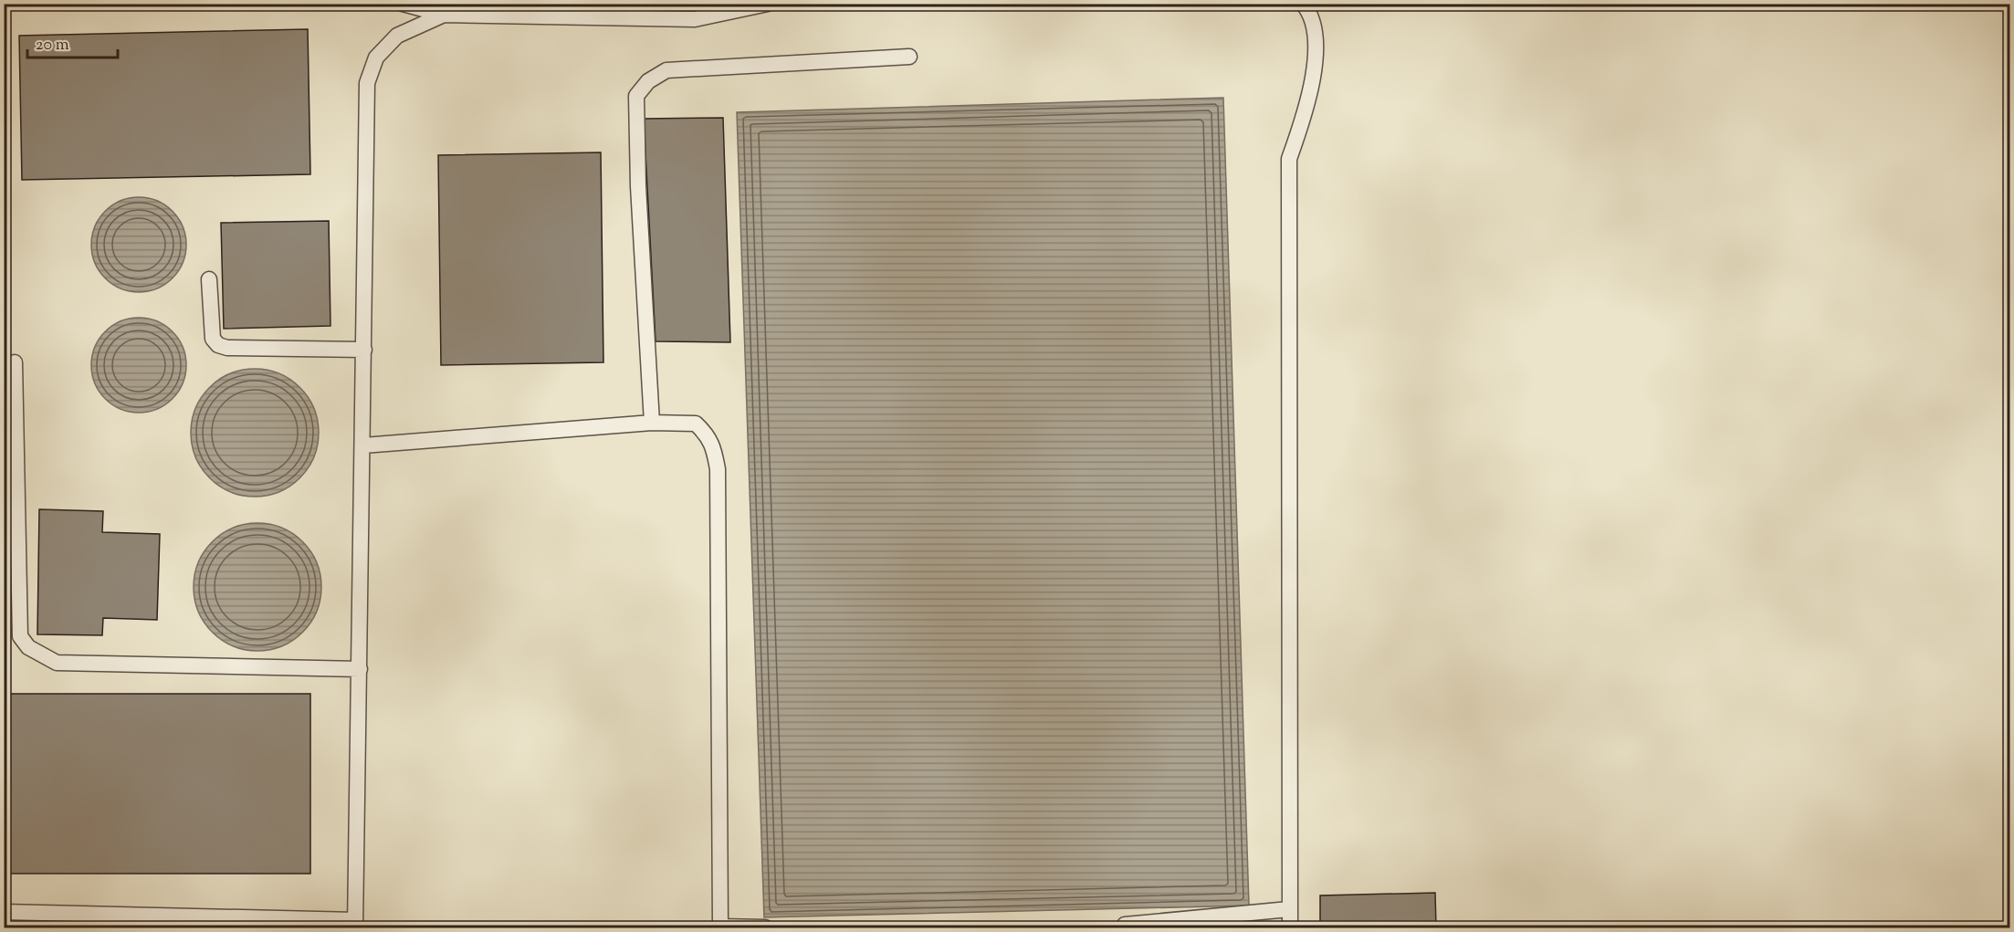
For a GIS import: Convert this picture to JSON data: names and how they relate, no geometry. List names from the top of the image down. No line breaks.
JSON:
{"scale_bar":"20 m"}
